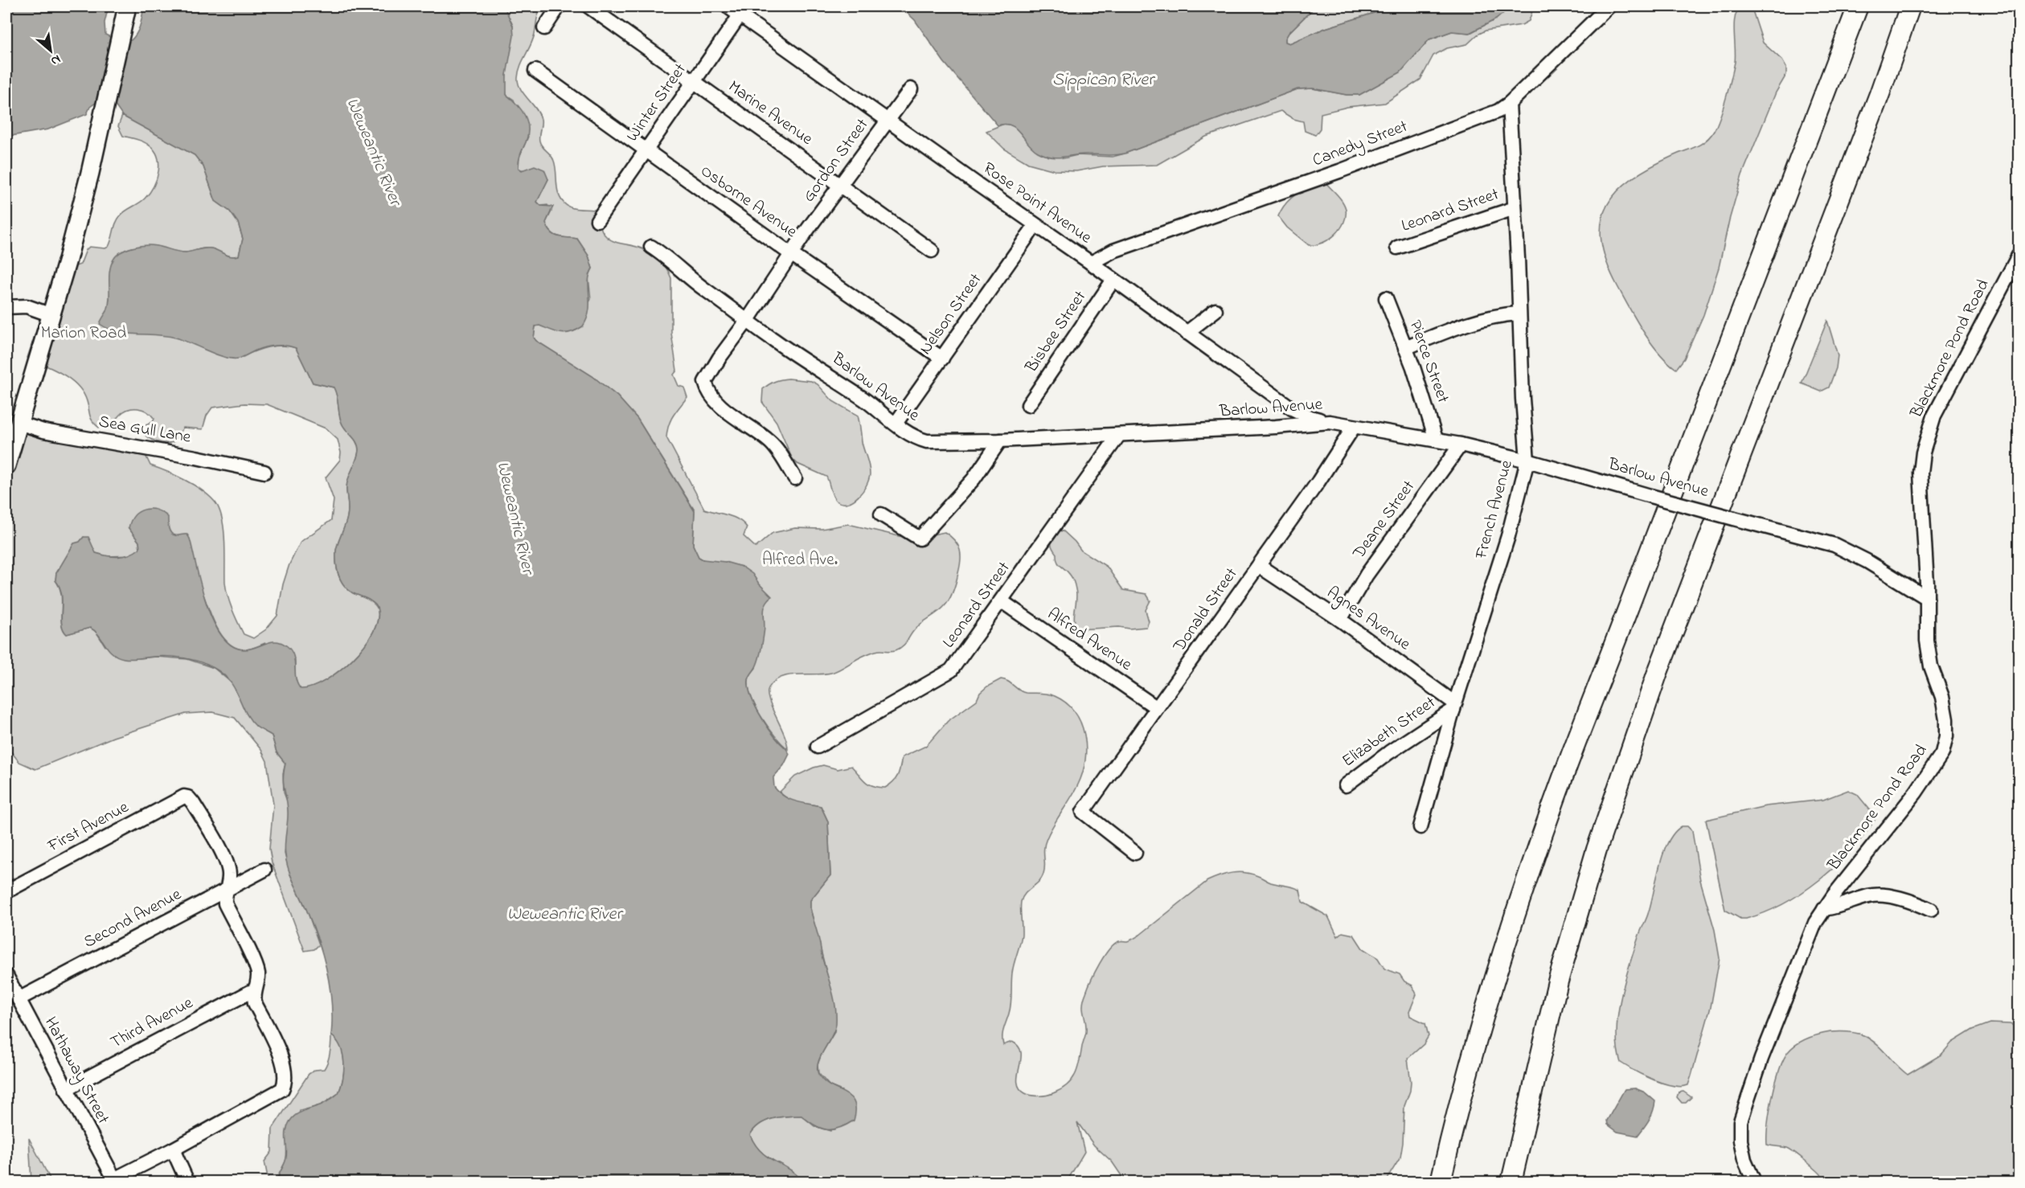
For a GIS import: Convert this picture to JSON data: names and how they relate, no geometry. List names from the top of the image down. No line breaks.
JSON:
{"streets":{"street":["Winter Street","Marine Avenue","Canedy Street","Gordon Street","Osborne Avenue","Rose Point Avenue","Leonard Street","Nelson Street","Bisbee Street","Blackmore Pond Road","Pierce Street","Barlow Avenue","Sea Gull Lane","French Avenue","Deane Street","Donald Street","Agnes Avenue","Alfred Avenue","Elizabeth Street","First Avenue","Second Avenue","Third Avenue","Hathaway Street"]},"crossings":[["Winter Street","Marine Avenue"],["Winter Street","Osborne Avenue"],["Winter Street","Rose Point Avenue"],["Marine Avenue","Gordon Street"],["Canedy Street","Rose Point Avenue"],["Canedy Street","French Avenue"],["Gordon Street","Osborne Avenue"],["Gordon Street","Rose Point Avenue"],["Gordon Street","Barlow Avenue"],["Osborne Avenue","Nelson Street"],["Rose Point Avenue","Nelson Street"],["Rose Point Avenue","Bisbee Street"],["Rose Point Avenue","Barlow Avenue"],["Leonard Street","Barlow Avenue"],["Leonard Street","French Avenue"],["Leonard Street","Alfred Avenue"],["Nelson Street","Barlow Avenue"],["Blackmore Pond Road","Barlow Avenue"],["Pierce Street","Barlow Avenue"],["Barlow Avenue","French Avenue"],["Barlow Avenue","Deane Street"],["Barlow Avenue","Donald Street"],["French Avenue","Agnes Avenue"],["French Avenue","Elizabeth Street"],["Deane Street","Agnes Avenue"],["Donald Street","Agnes Avenue"],["Donald Street","Alfred Avenue"],["Agnes Avenue","Elizabeth Street"],["First Avenue","Second Avenue"],["Second Avenue","Hathaway Street"],["Third Avenue","Hathaway Street"]],"water":["Sippican River","Weweantic River"],"parks":["Marion Road","Alfred Ave."],"north":"bottom right"}
